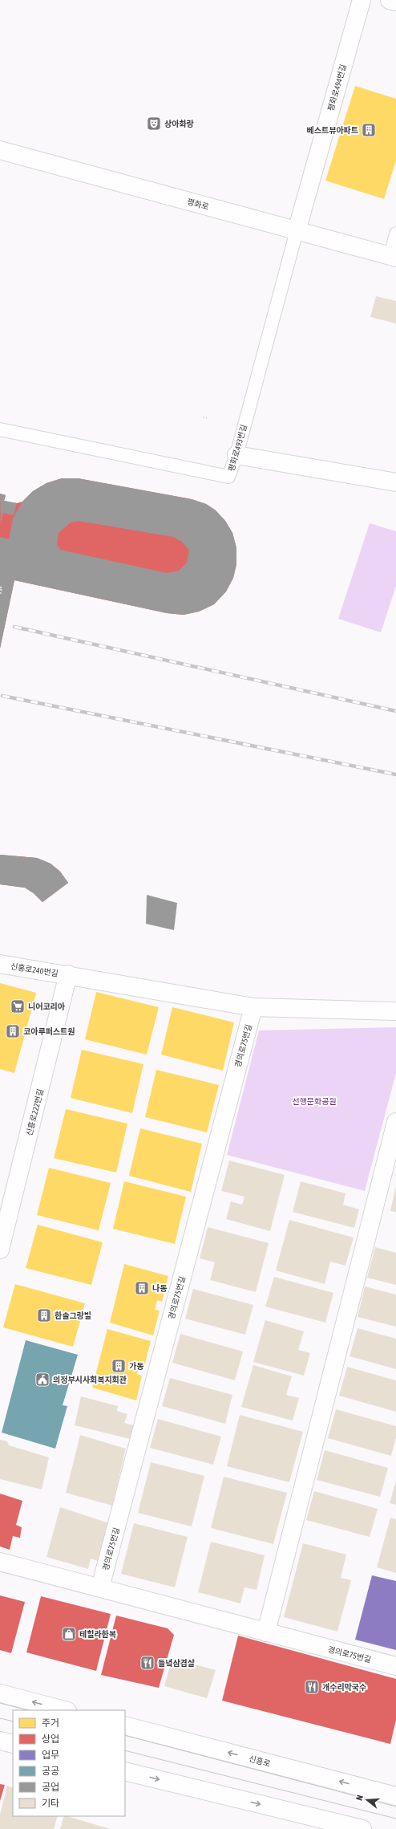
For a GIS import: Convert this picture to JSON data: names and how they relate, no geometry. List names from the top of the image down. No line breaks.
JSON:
{"streets":{"street":["평화로494번길","평화로","신흥로240번길","경의로75번길","신흥로222번길","신흥로"],"lane":["평화로493번길"]},"crossings":[["평화로494번길","평화로"],["평화로494번길","평화로493번길"],["평화로","평화로493번길"],["신흥로240번길","경의로75번길"],["신흥로240번길","신흥로222번길"]],"parks":["선행문화공원"],"places":{"theatre":["상아화랑"],"building":["베스트뷰아파트","코아루퍼스트원","나동","한솔그랑빌","가동"],"supermarket":["니어코리아"],"public building":["의정부시사회복지회관"],"shop":["테힐라한복"],"restaurant":["들녘삼겹살","개수리막국수"]},"legend":["주거","상업","업무","공공","공업","기타"],"north":"left"}
